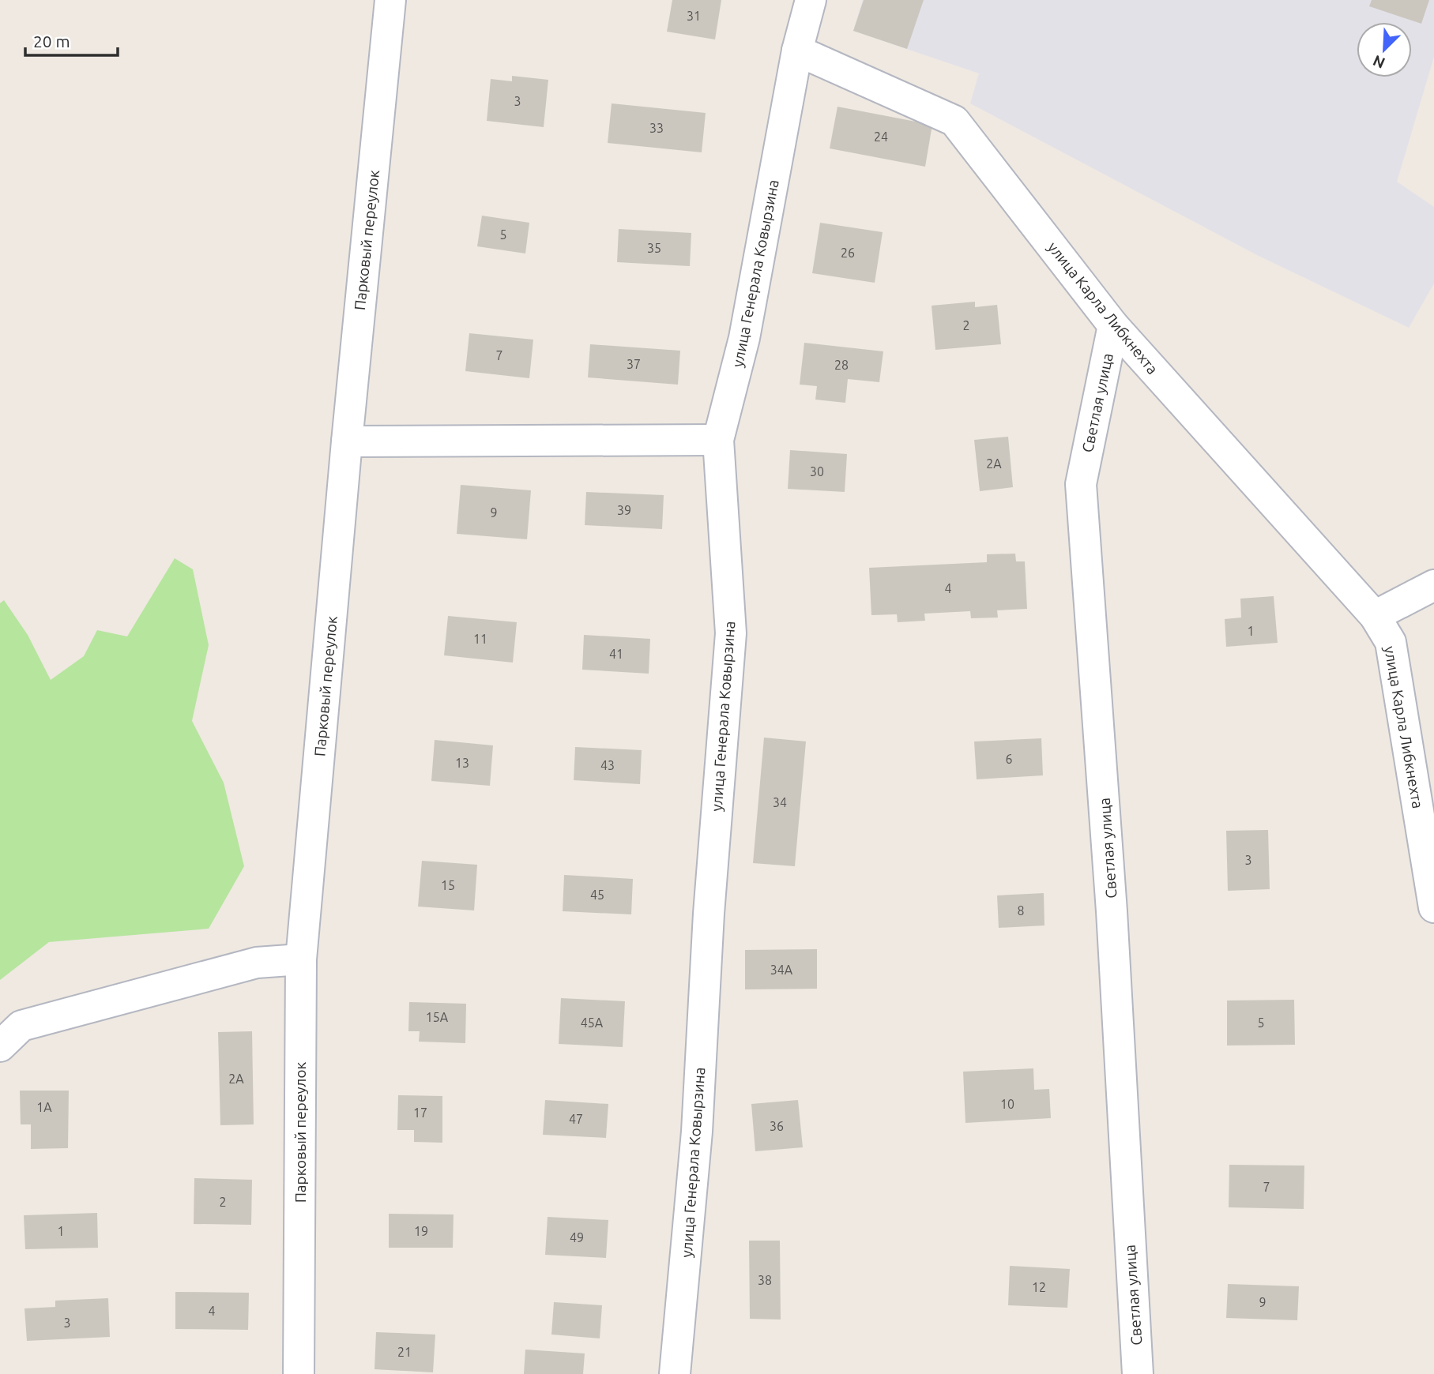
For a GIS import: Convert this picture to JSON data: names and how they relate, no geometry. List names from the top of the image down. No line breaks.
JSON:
{"streets":{"street":["Парковый переулок","улица Генерала Ковырзина","улица Карла Либкнехта","Светлая улица"]},"crossings":[["улица Генерала Ковырзина","улица Карла Либкнехта"],["улица Карла Либкнехта","Светлая улица"]],"house_numbers":["31","3","33","24","5","35","26","2","7","37","28","2А","30","39","9","4","1","11","41","6","13","43","34","3","15","45","8","34А","15А","45А","5","2А","10","1А","17","47","36","7","2","1","19","49","38","12","9","4","3","21"],"scale_bar":"20 m","north":"bottom left"}
